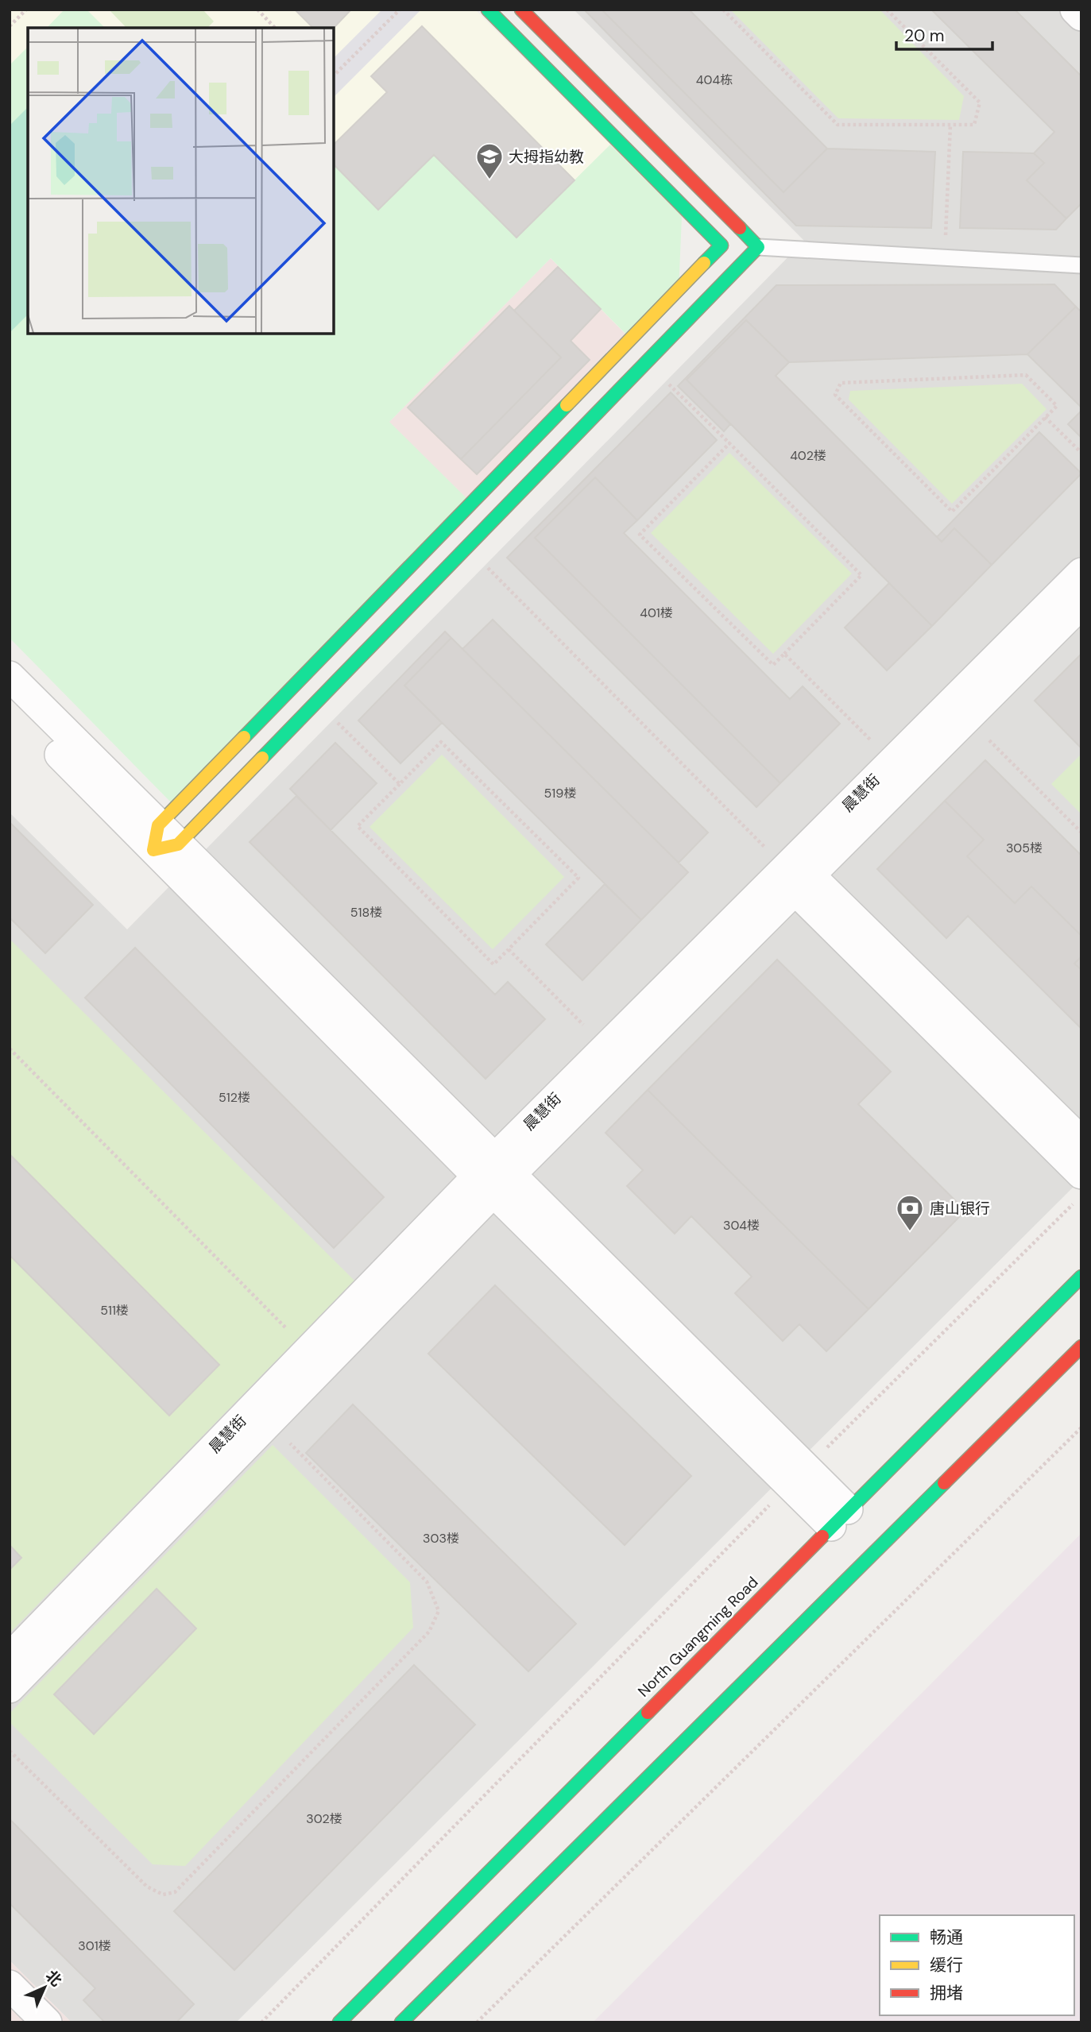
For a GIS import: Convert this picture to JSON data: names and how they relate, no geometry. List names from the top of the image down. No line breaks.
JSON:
{"streets":{"street":["晨慧街","North Guangming Road"]},"places":{"school or university":["大拇指幼教"],"bank":["唐山银行"]},"house_numbers":["404栋","402楼","401楼","519楼","305楼","518楼","512楼","304楼","511楼","303楼","302楼","301楼"],"legend":["畅通","缓行","拥堵"],"scale_bar":"20 m","north":"top right"}
